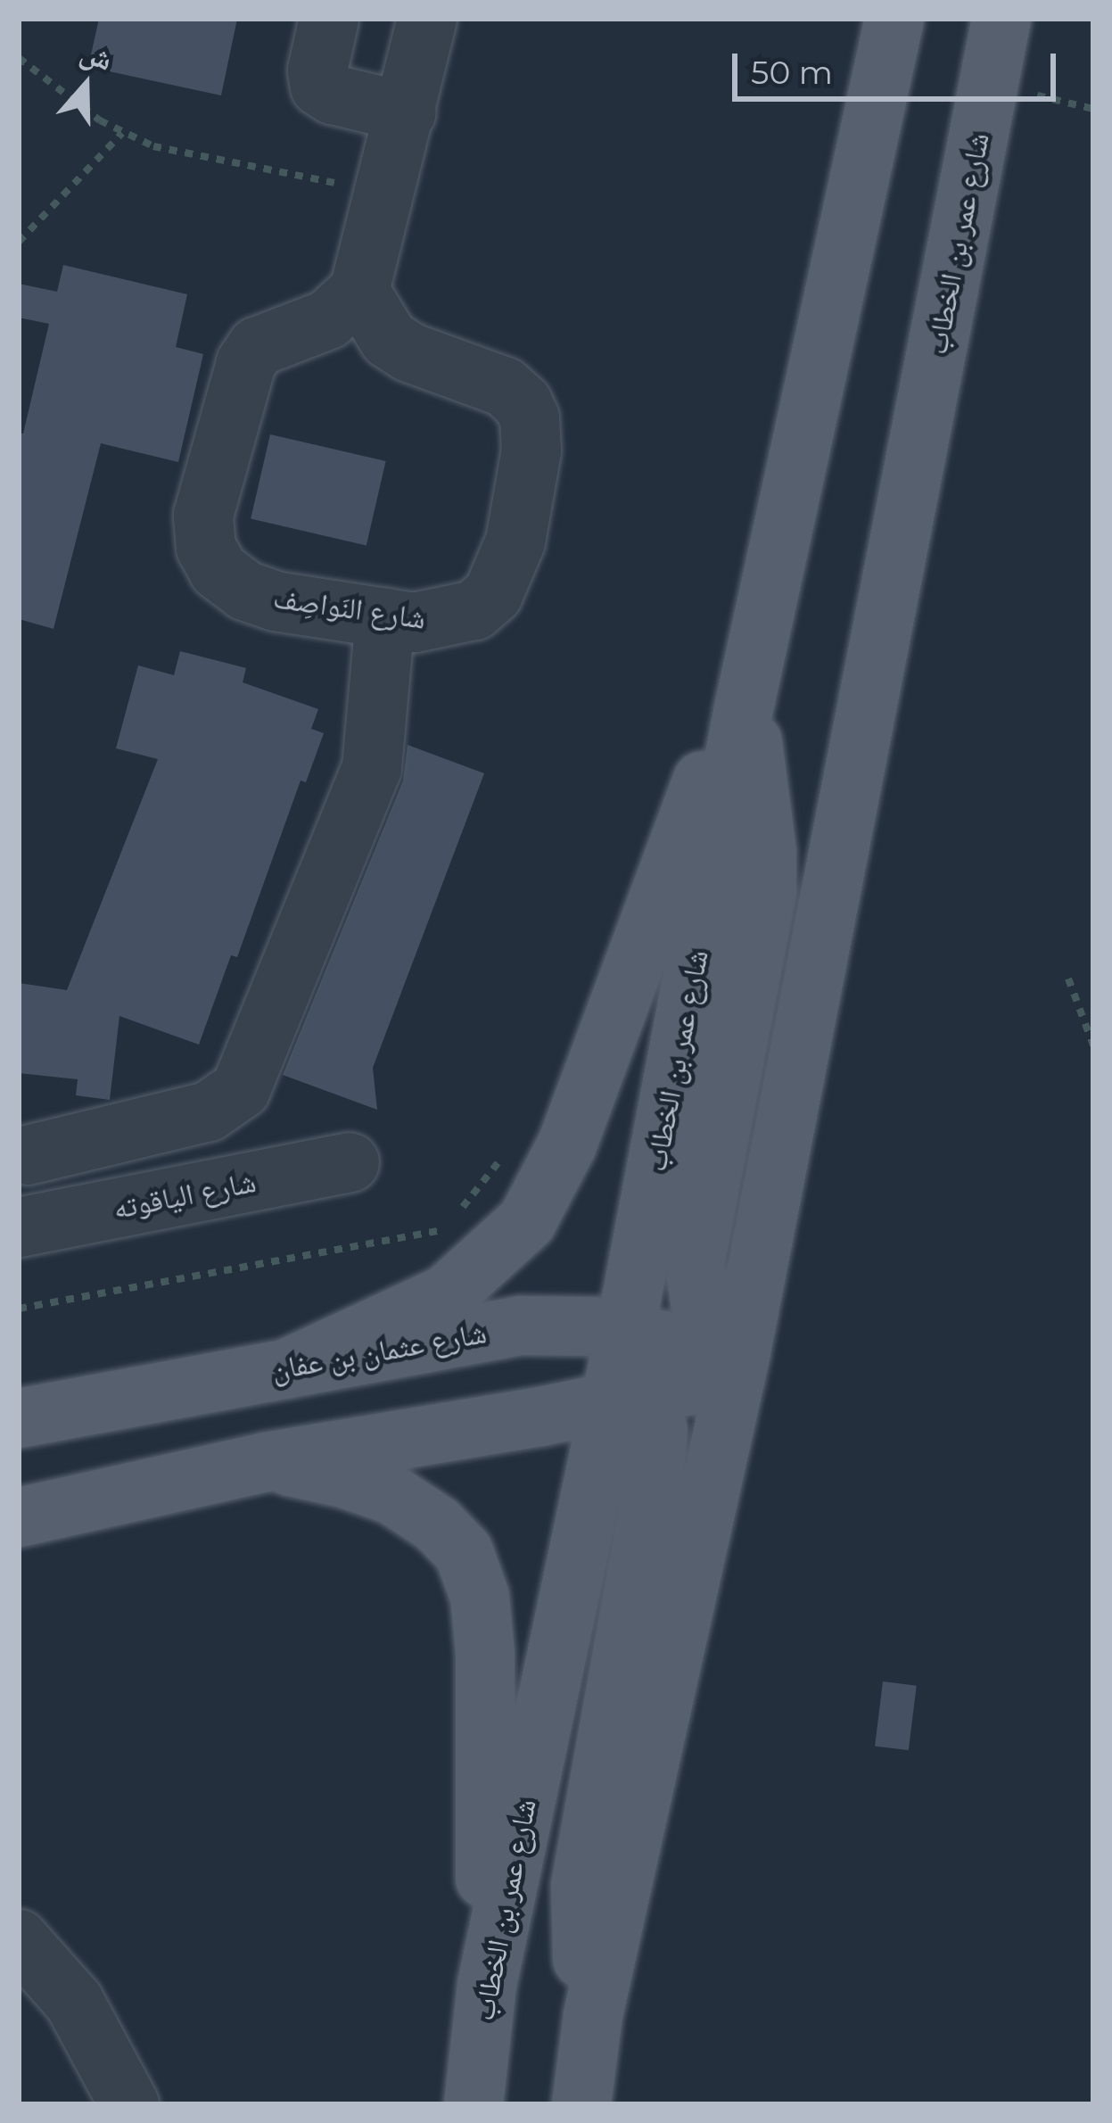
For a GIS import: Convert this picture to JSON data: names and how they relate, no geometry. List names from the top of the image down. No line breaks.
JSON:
{"streets":{"main road":["شارع عمر بن الخطاب","شارع عثمان بن عفان"],"street":["شارع النَواصِف","شارع الياقوته"]},"crossings":[["شارع عمر بن الخطاب","شارع عثمان بن عفان"]],"scale_bar":"50 m","north":"top"}
